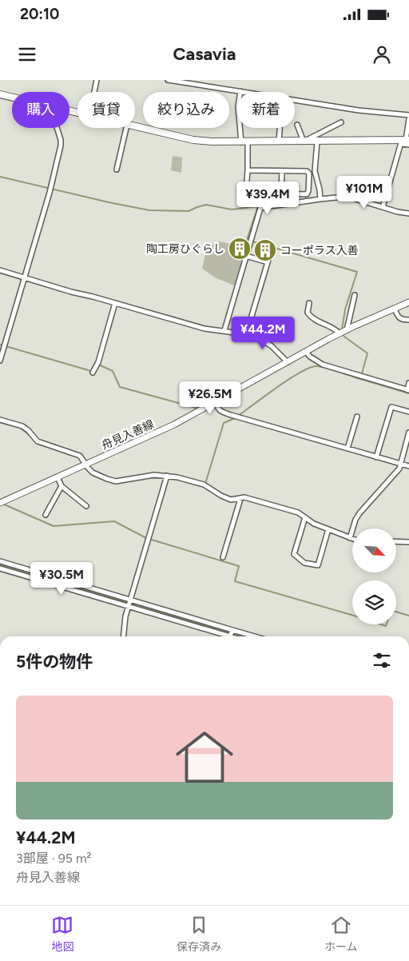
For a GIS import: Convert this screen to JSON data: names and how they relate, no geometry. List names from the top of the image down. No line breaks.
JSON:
{"streets":{"main road":["舟見入善線"]},"places":{"building":["陶工房ひぐらし","コーポラス入善"]},"north":"bottom right","page":{"status":"20:10","header":"Casavia","chip":["購入","賃貸","絞り込み","新着"],"price":["¥101M","¥39.4M","¥44.2M","¥26.5M","¥30.5M"],"heading":"5件の物件","list":[{"name":"¥44.2M","note":"3部屋 · 95 m² · 舟見入善線"}],"tabs":["地図","保存済み","ホーム"]}}
